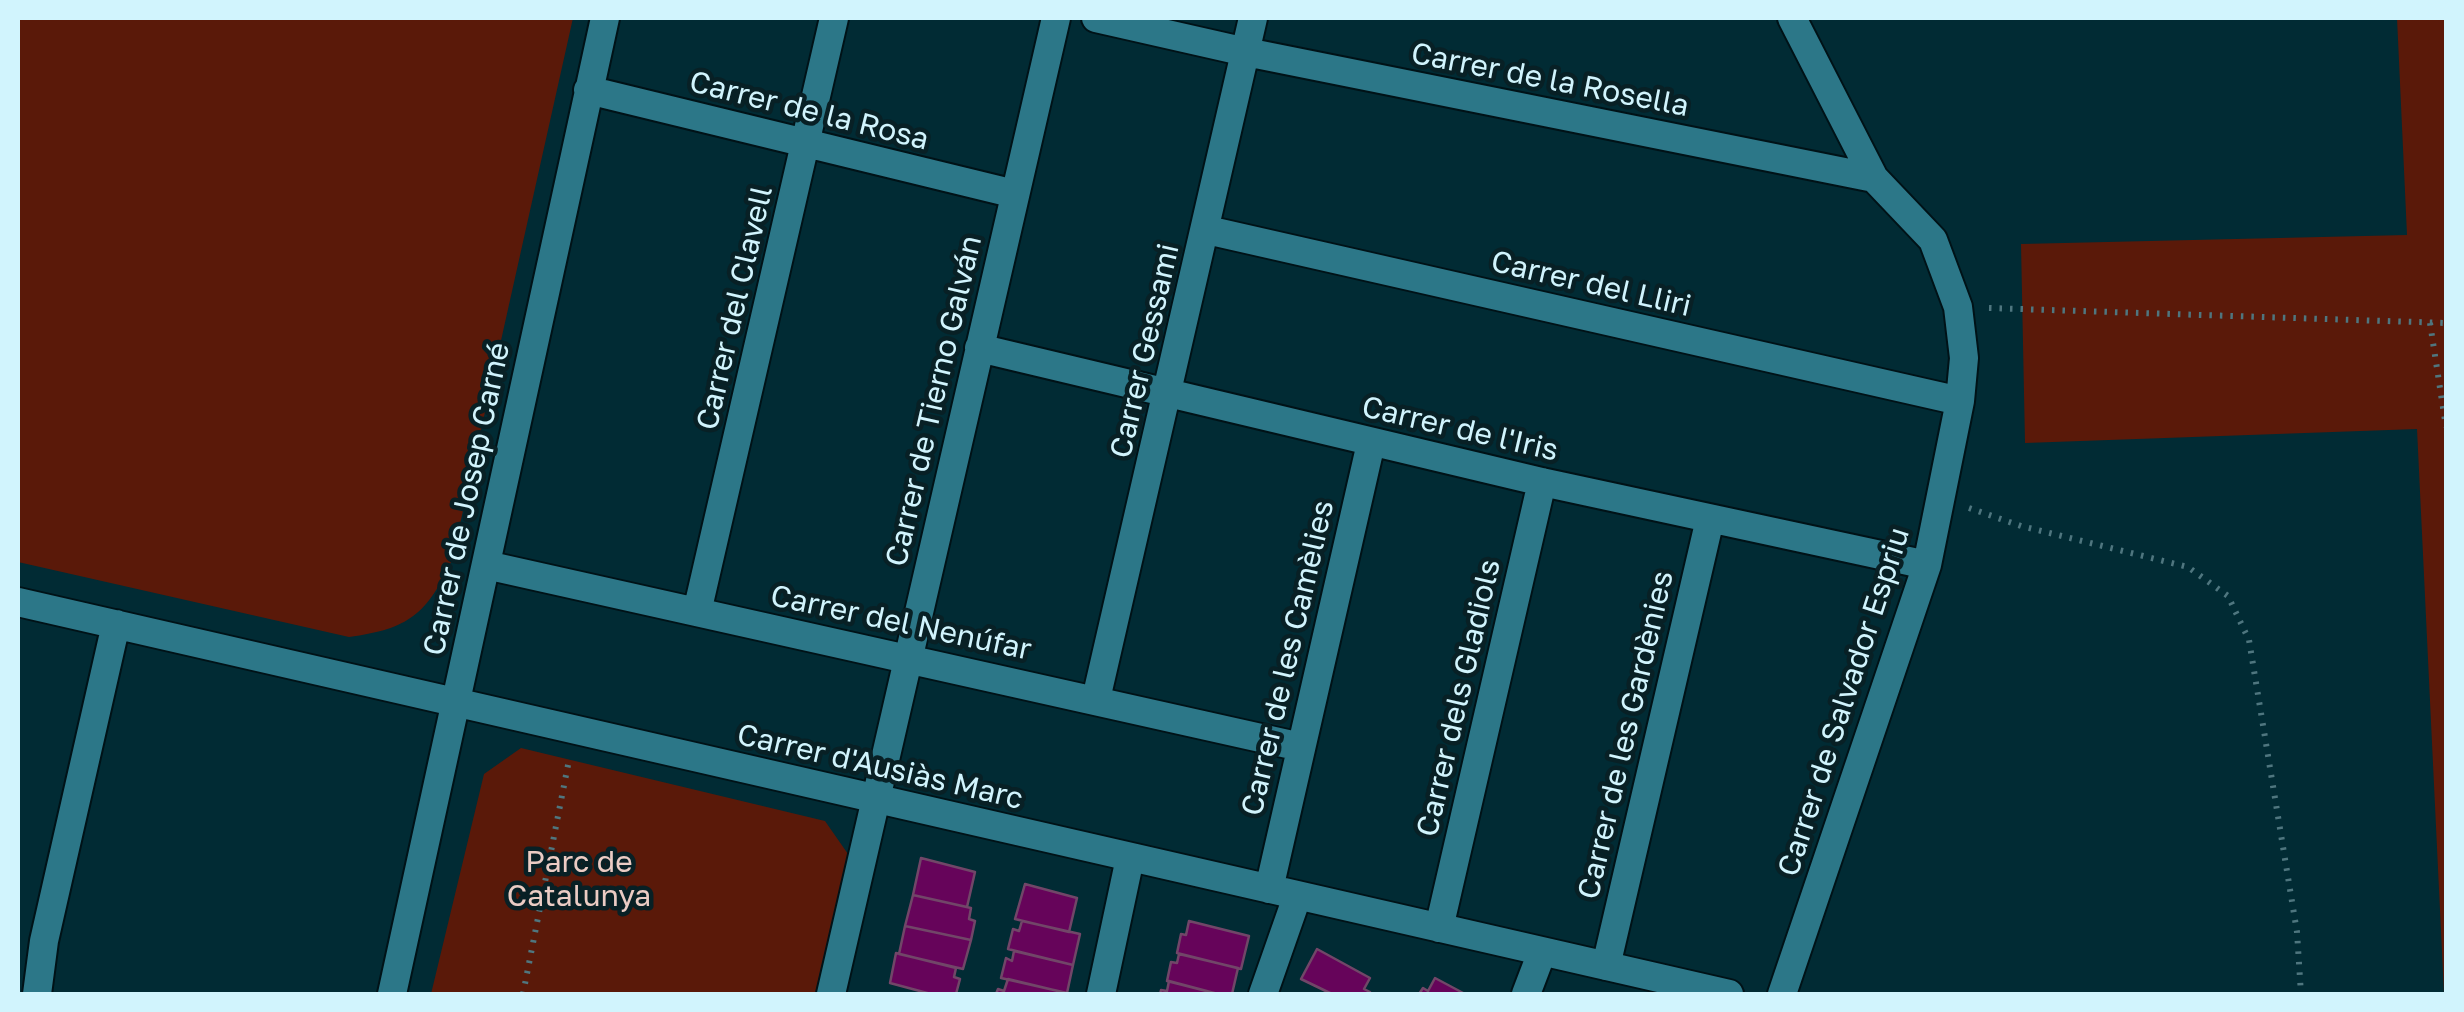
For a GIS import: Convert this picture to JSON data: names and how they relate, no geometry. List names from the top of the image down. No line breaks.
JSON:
{"streets":{"street":["Carrer de la Rosella","Carrer de la Rosa","Carrer del Lliri","Carrer del Clavell","Carrer Gessami","Carrer de Tierno Galván","Carrer de l'Iris","Carrer de Josep Carné","Carrer del Nenúfar","Carrer de les Camèlies","Carrer dels Gladiols","Carrer de Salvador Espriu","Carrer de les Gardènies","Carrer d'Ausiàs Marc"]},"crossings":[["Carrer de la Rosella","Carrer Gessami"],["Carrer de la Rosella","Carrer de Salvador Espriu"],["Carrer de la Rosa","Carrer del Clavell"],["Carrer de la Rosa","Carrer de Tierno Galván"],["Carrer de la Rosa","Carrer de Josep Carné"],["Carrer del Lliri","Carrer Gessami"],["Carrer del Lliri","Carrer de Salvador Espriu"],["Carrer del Clavell","Carrer del Nenúfar"],["Carrer Gessami","Carrer de l'Iris"],["Carrer Gessami","Carrer del Nenúfar"],["Carrer de Tierno Galván","Carrer de l'Iris"],["Carrer de Tierno Galván","Carrer del Nenúfar"],["Carrer de Tierno Galván","Carrer d'Ausiàs Marc"],["Carrer de l'Iris","Carrer de les Camèlies"],["Carrer de l'Iris","Carrer dels Gladiols"],["Carrer de l'Iris","Carrer de Salvador Espriu"],["Carrer de l'Iris","Carrer de les Gardènies"],["Carrer de Josep Carné","Carrer del Nenúfar"],["Carrer de Josep Carné","Carrer d'Ausiàs Marc"],["Carrer del Nenúfar","Carrer de les Camèlies"],["Carrer de les Camèlies","Carrer d'Ausiàs Marc"],["Carrer dels Gladiols","Carrer d'Ausiàs Marc"],["Carrer de les Gardènies","Carrer d'Ausiàs Marc"]],"parks":["Parc de Catalunya"]}
